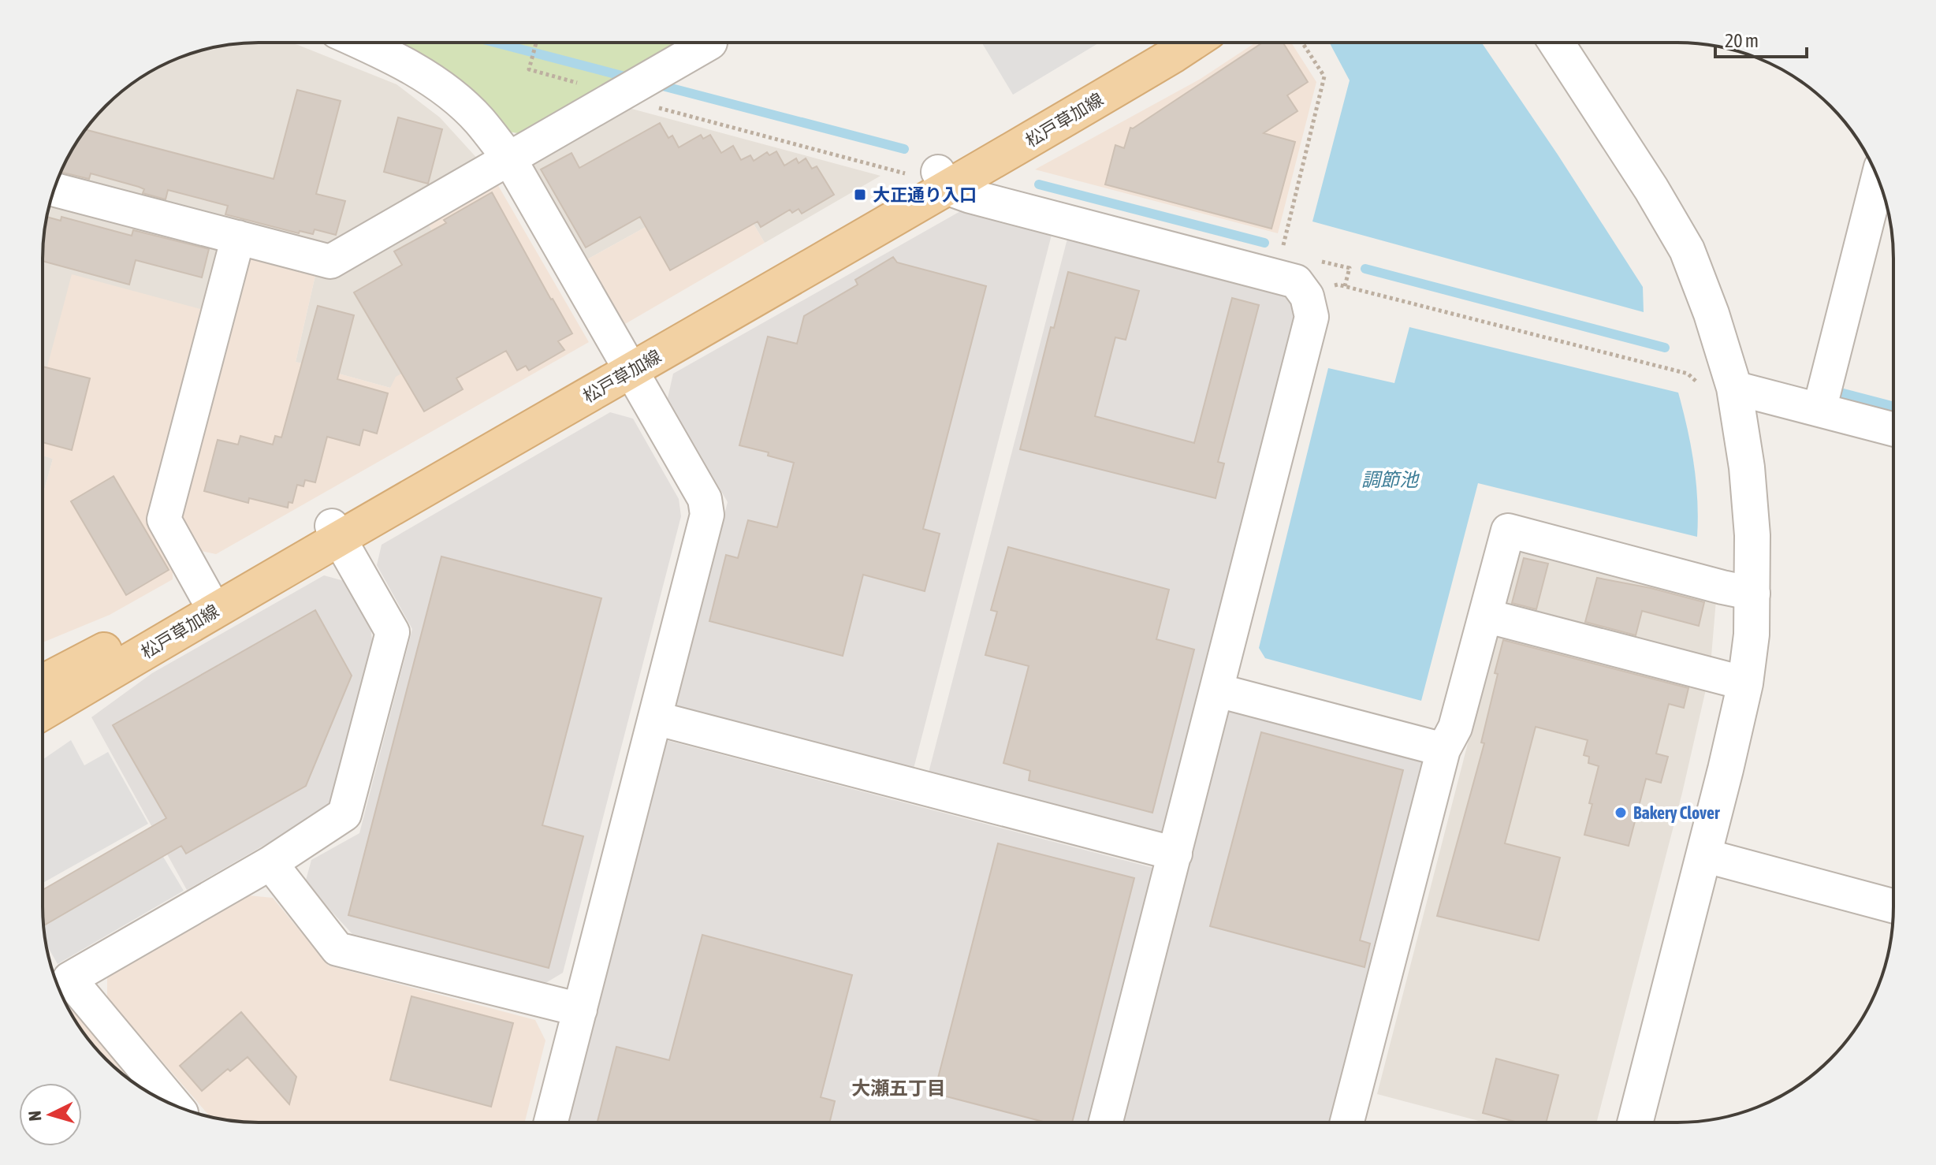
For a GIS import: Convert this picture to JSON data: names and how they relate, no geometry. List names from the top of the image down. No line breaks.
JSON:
{"streets":{"main road":["松戸草加線"]},"districts":["大瀬五丁目"],"water":["調節池"],"places":{"transit":["大正通り入口"],"other":["Bakery Clover"]},"scale_bar":"20 m","north":"left"}
